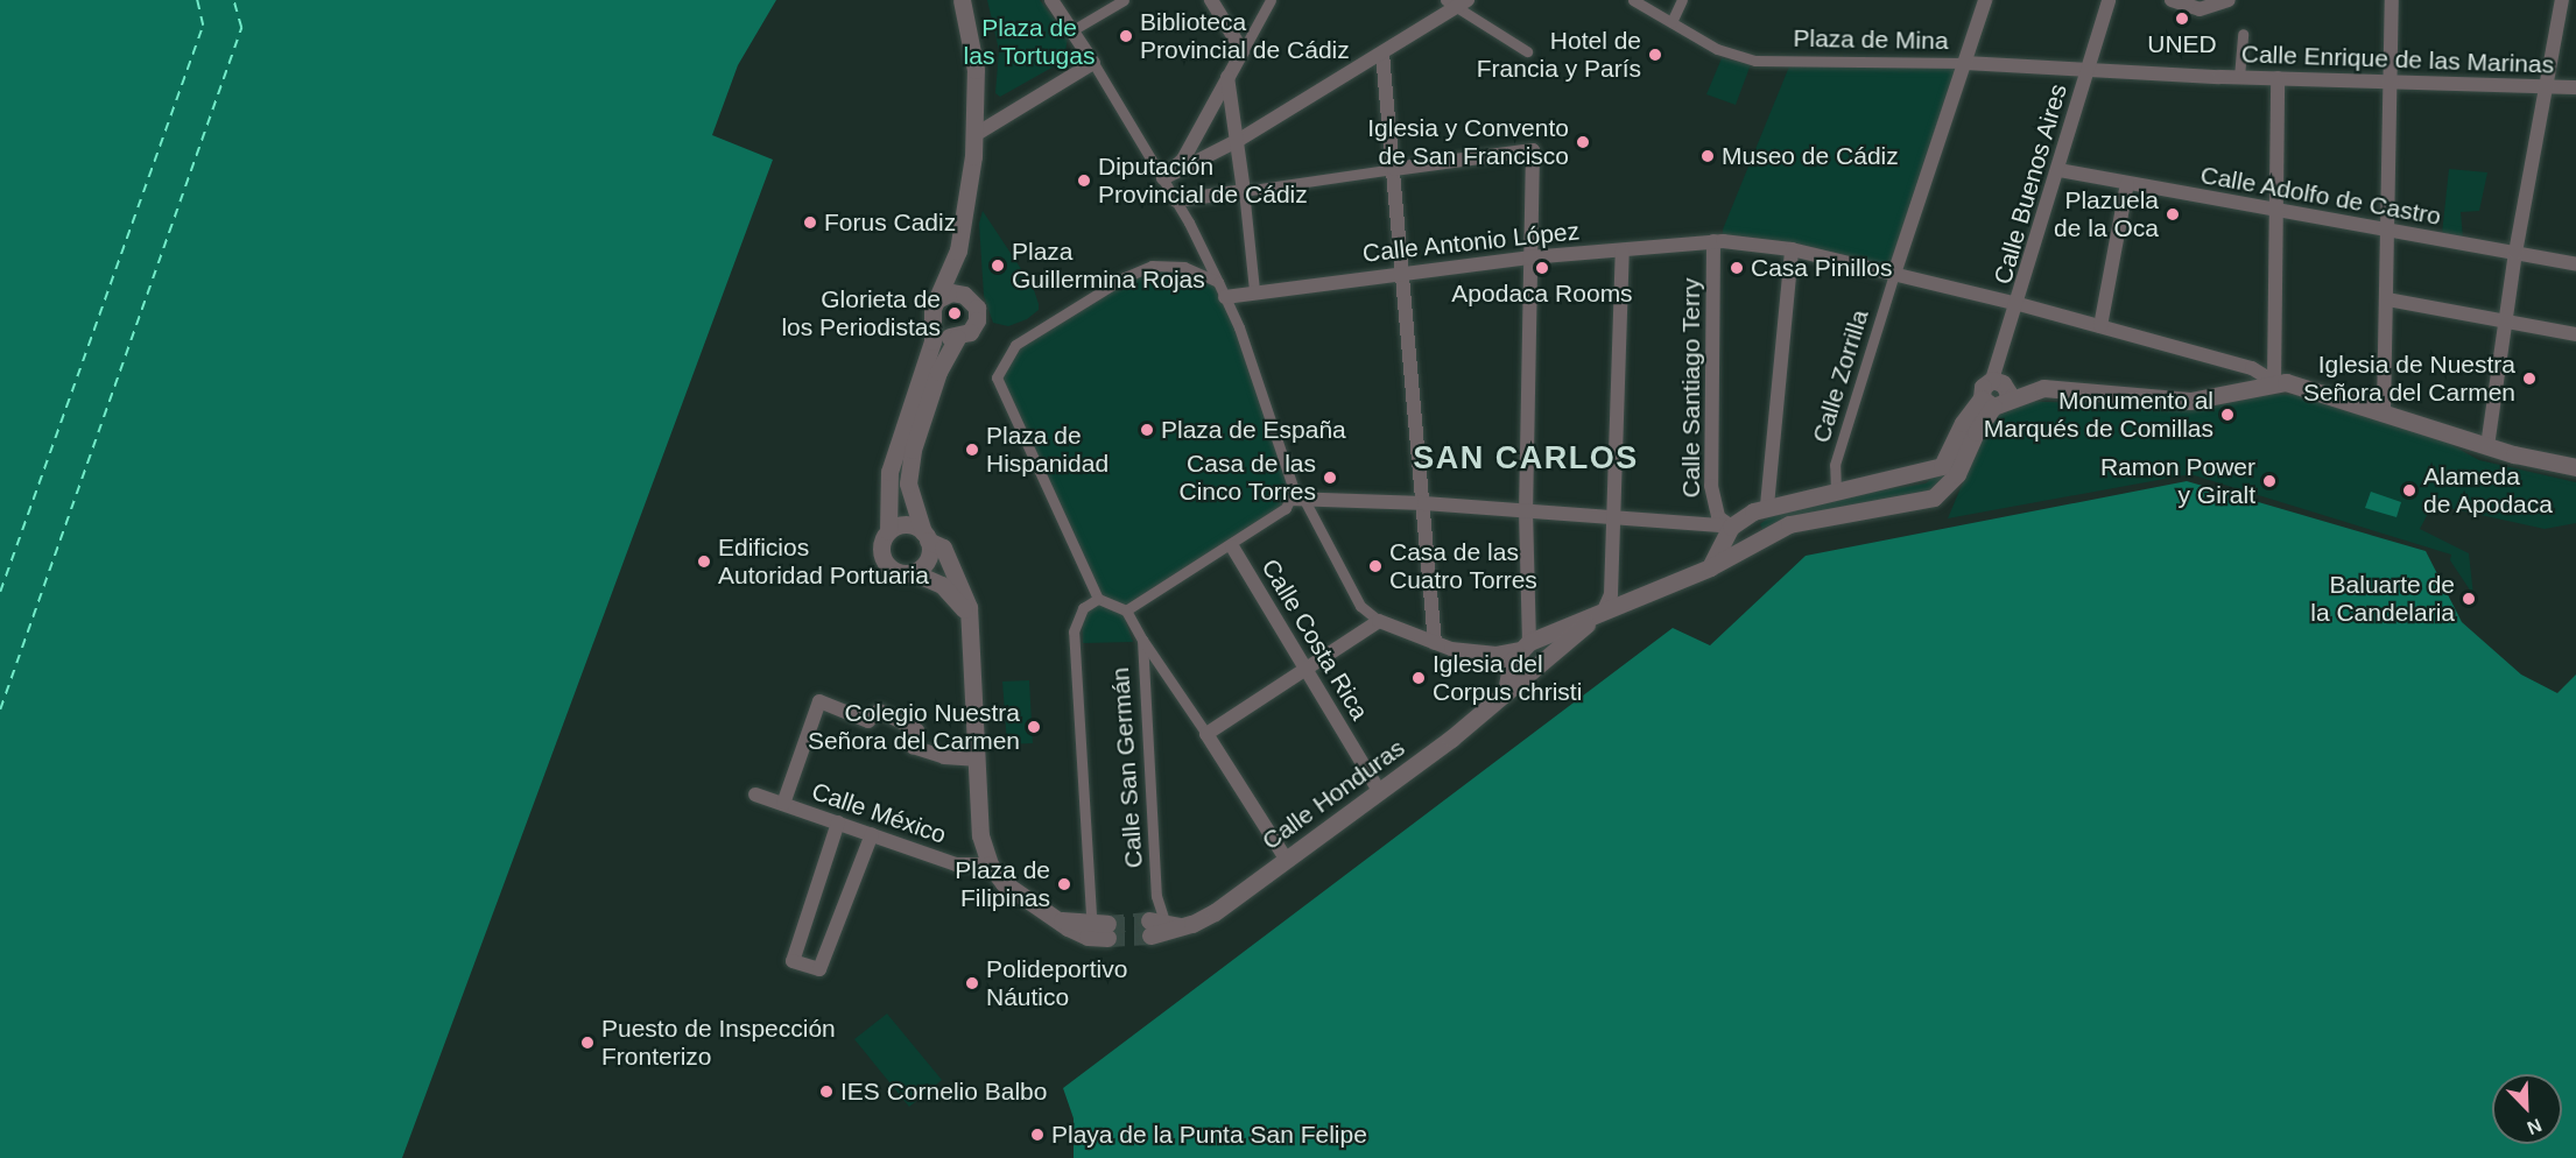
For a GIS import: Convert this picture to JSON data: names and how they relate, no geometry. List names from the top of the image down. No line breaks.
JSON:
{"streets":{"street":["Plaza de Mina","Calle Enrique de las Marinas","Calle Buenos Aires","Calle Adolfo de Castro","Calle Antonio López","Calle Zorrilla","Calle Santiago Terry","Calle Costa Rica","Calle San Germán","Calle Honduras","Calle México"]},"crossings":[["Plaza de Mina","Calle Enrique de las Marinas"],["Plaza de Mina","Calle Zorrilla"],["Calle Enrique de las Marinas","Calle Buenos Aires"],["Calle Buenos Aires","Calle Adolfo de Castro"],["Calle Antonio López","Calle Santiago Terry"],["Calle Costa Rica","Calle Honduras"],["Calle San Germán","Calle Honduras"]],"districts":["SAN CARLOS"],"parks":["Plaza de las Tortugas"],"places":["UNED","Biblioteca Provincial de Cádiz","Hotel de Francia y París","Iglesia y Convento de San Francisco","Museo de Cádiz","Diputación Provincial de Cádiz","Plazuela de la Oca","Forus Cadiz","Plaza Guillermina Rojas","Apodaca Rooms","Casa Pinillos","Glorieta de los Periodistas","Iglesia de Nuestra Señora del Carmen","Monumento al Marqués de Comillas","Plaza de España","Plaza de Hispanidad","Casa de las Cinco Torres","Ramon Power y Giralt","Alameda de Apodaca","Edificios Autoridad Portuaria","Casa de las Cuatro Torres","Baluarte de la Candelaria","Iglesia del Corpus christi","Colegio Nuestra Señora del Carmen","Plaza de Filipinas","Polideportivo Náutico","Puesto de Inspección Fronterizo","IES Cornelio Balbo","Playa de la Punta San Felipe"],"north":"bottom right"}
